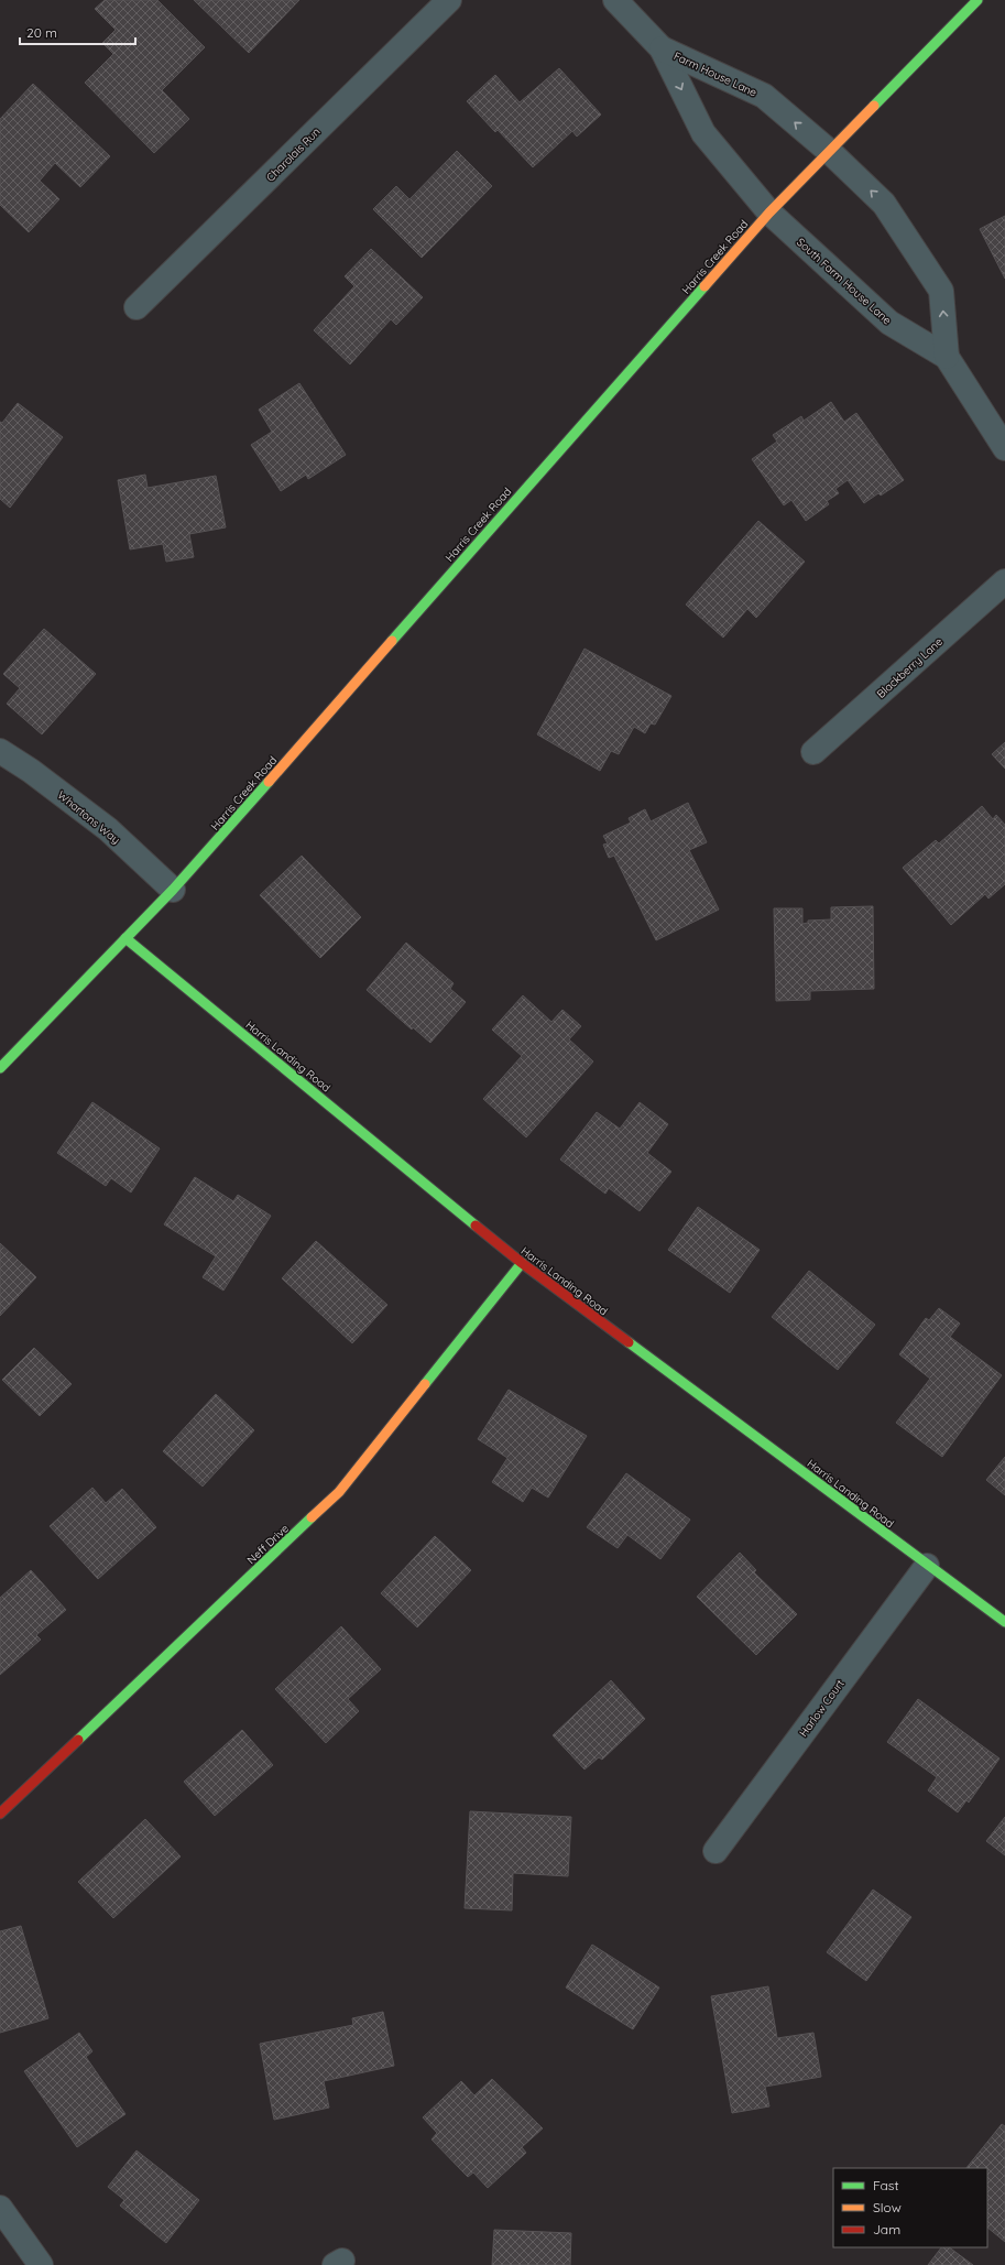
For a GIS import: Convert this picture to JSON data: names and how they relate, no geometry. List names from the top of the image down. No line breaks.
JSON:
{"streets":{"street":["Farm House Lane","Charolais Run","Harris Creek Road","South Farm House Lane","Blackberry Lane","Whartons Way","Harris Landing Road","Neff Drive","Harlow Court"]},"crossings":[["Farm House Lane","Harris Creek Road"],["Farm House Lane","South Farm House Lane"],["Harris Creek Road","South Farm House Lane"],["Harris Creek Road","Whartons Way"],["Harris Creek Road","Harris Landing Road"],["Harris Landing Road","Neff Drive"],["Harris Landing Road","Harlow Court"]],"legend":["Fast","Slow","Jam"],"scale_bar":"20 m"}
